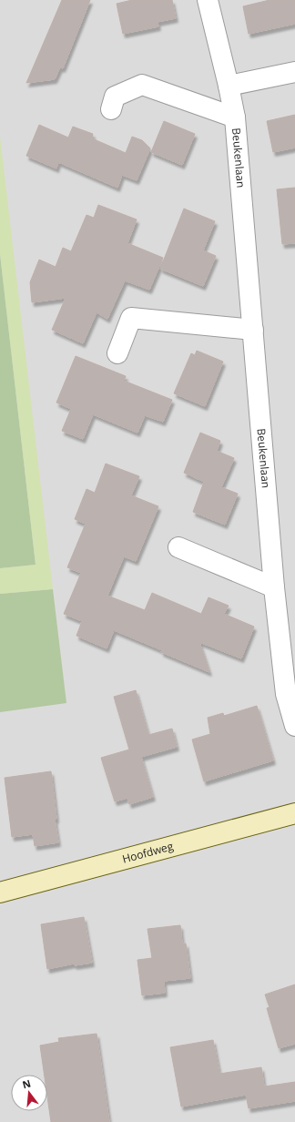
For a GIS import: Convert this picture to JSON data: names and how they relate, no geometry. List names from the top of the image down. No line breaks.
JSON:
{"streets":{"main road":["Hoofdweg"],"street":["Beukenlaan"]},"north":"top"}
